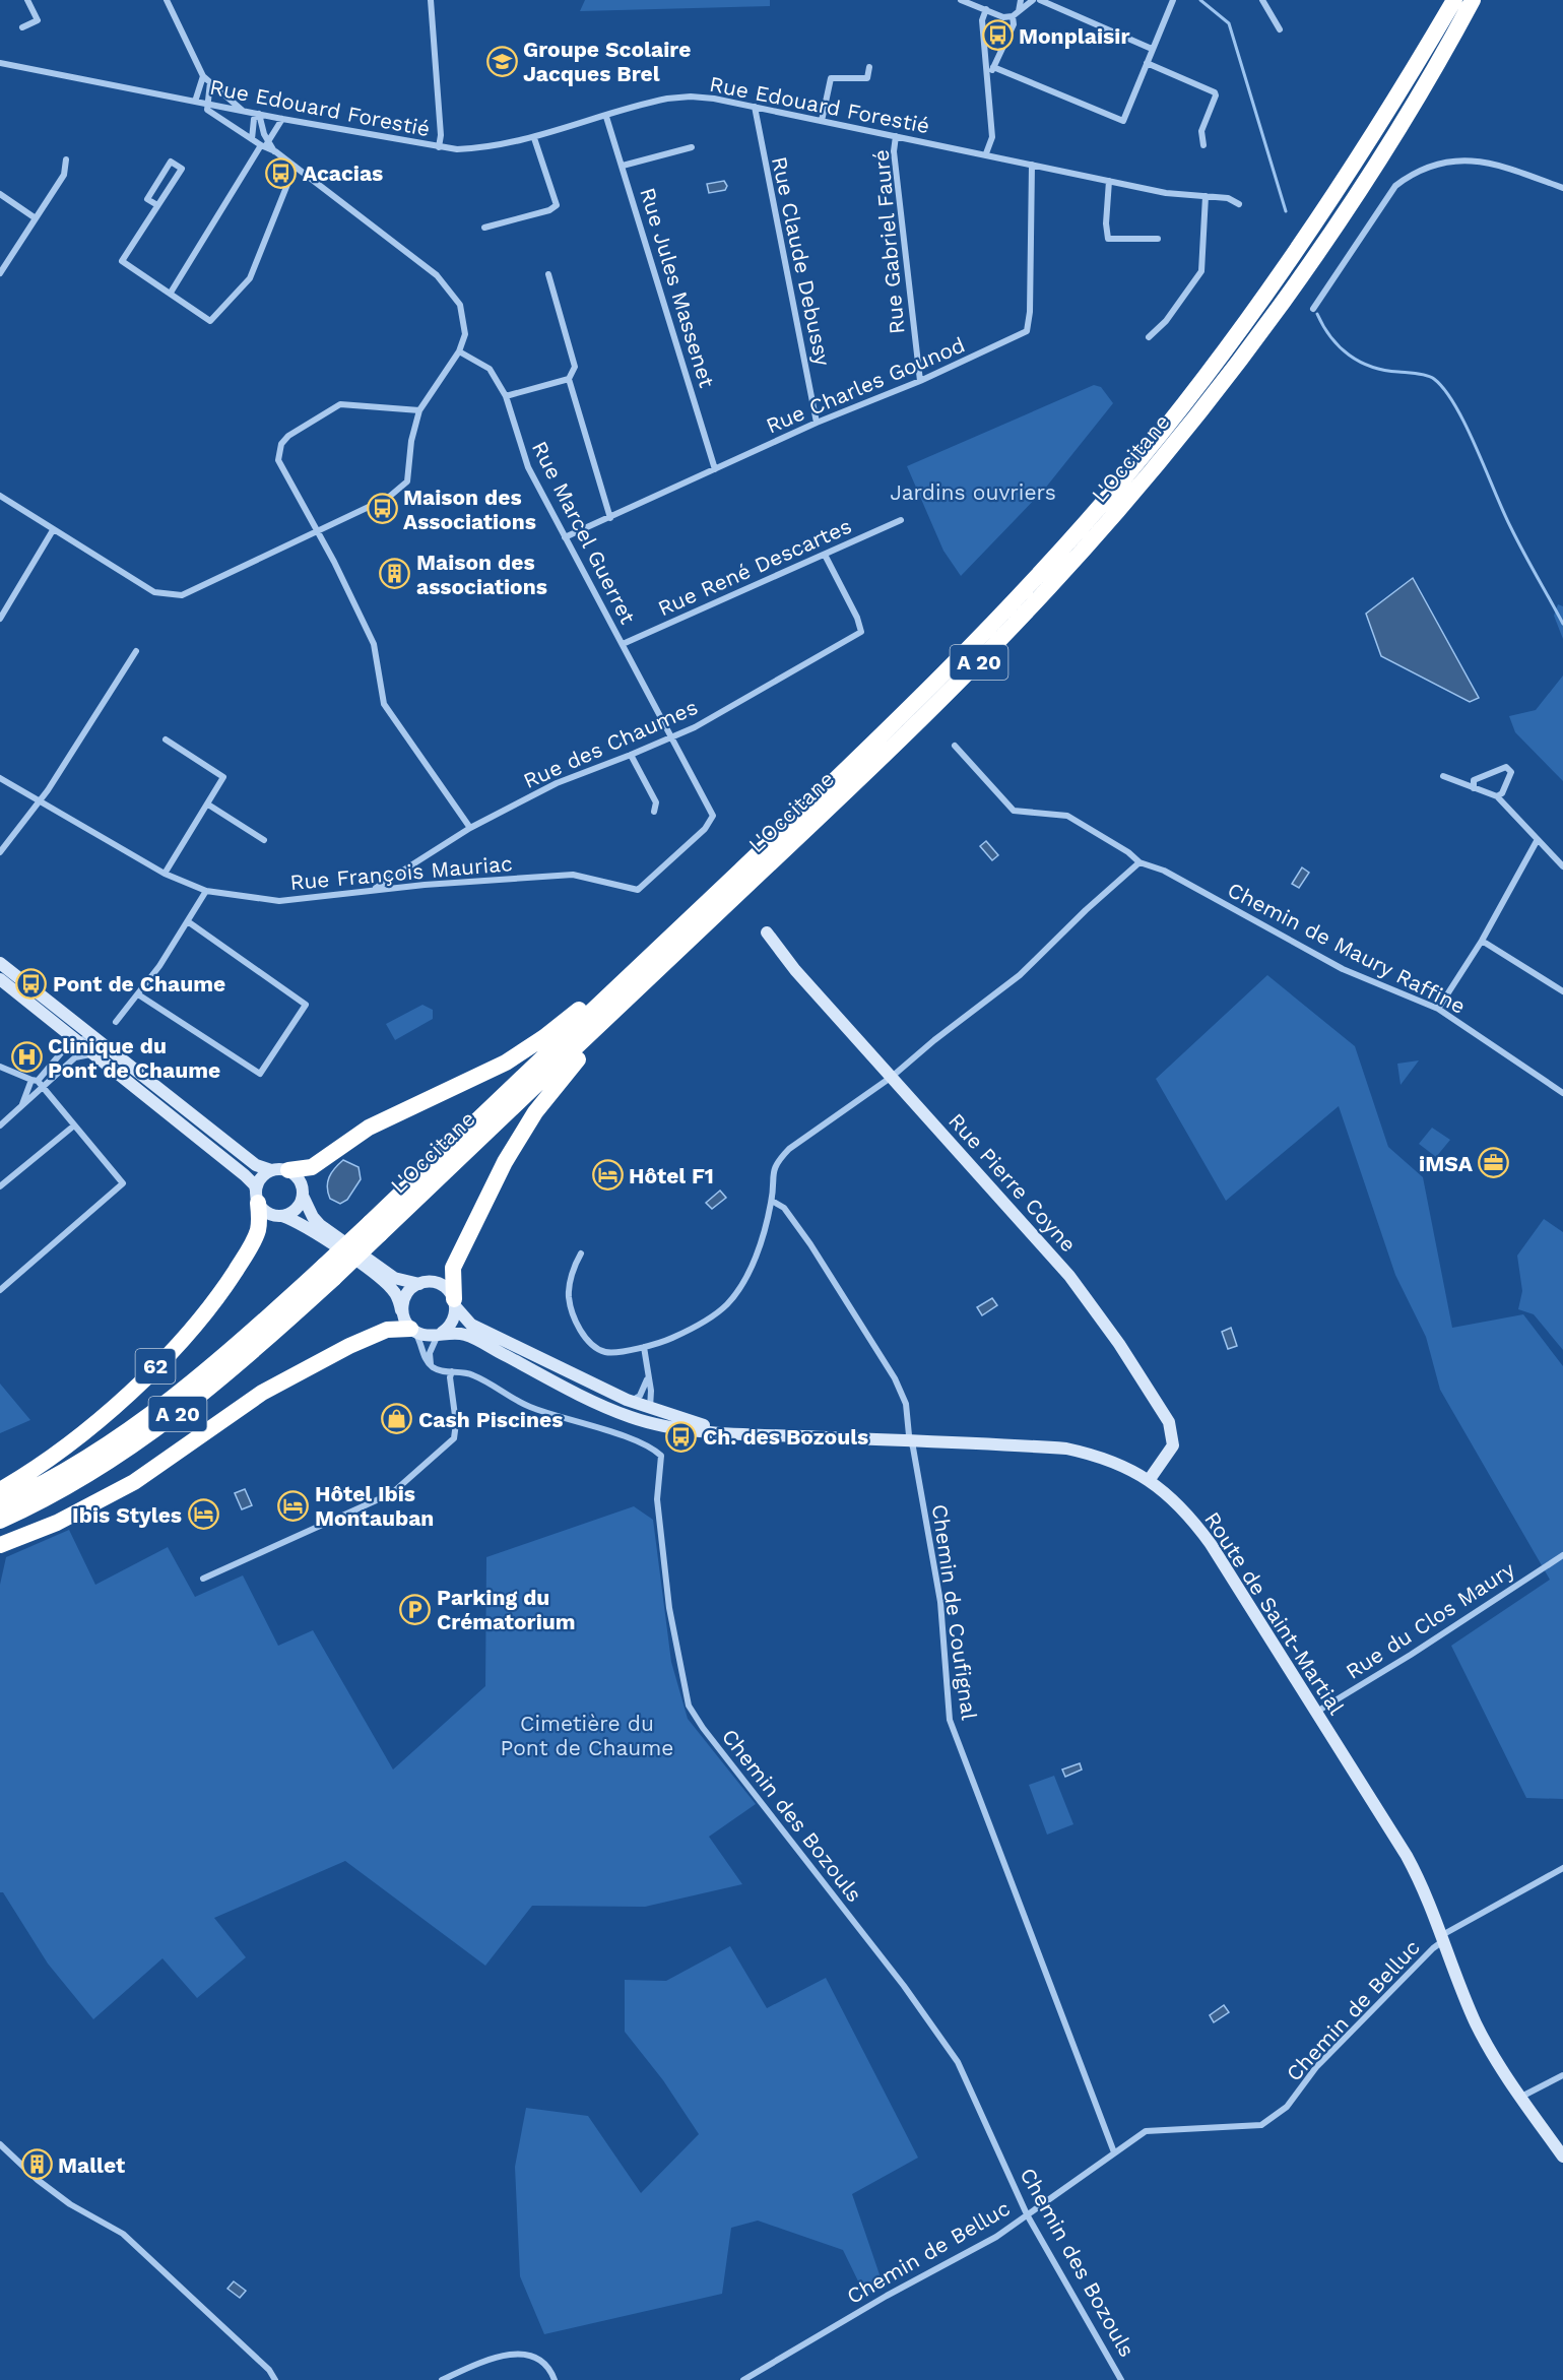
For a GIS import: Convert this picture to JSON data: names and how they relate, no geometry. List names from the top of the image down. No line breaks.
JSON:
{"streets":{"highway":["L'Occitane","A 20","62"],"main road":["Rue Pierre Coyne","Route de Saint-Martial"],"street":["Rue Edouard Forestié","Rue Gabriel Fauré","Rue Claude Debussy","Rue Jules Massenet","Rue Charles Gounod","Rue Marcel Guerret","Rue René Descartes","Rue des Chaumes","Rue François Mauriac","Chemin de Maury Raffine","Chemin de Coufignal","Rue du Clos Maury","Chemin des Bozouls","Chemin de Belluc"]},"crossings":[["Rue Edouard Forestié","Rue Gabriel Fauré"],["Rue Edouard Forestié","Rue Claude Debussy"],["Rue Edouard Forestié","Rue Jules Massenet"],["Rue Edouard Forestié","Rue Charles Gounod"],["Rue Gabriel Fauré","Rue Charles Gounod"],["Rue Claude Debussy","Rue Charles Gounod"],["Rue Jules Massenet","Rue Charles Gounod"],["Rue Charles Gounod","Rue Marcel Guerret"],["Rue Marcel Guerret","Rue René Descartes"],["Rue Marcel Guerret","Rue des Chaumes"],["Rue Marcel Guerret","Rue François Mauriac"],["Rue René Descartes","Rue des Chaumes"],["Rue des Chaumes","Rue François Mauriac"],["Rue Pierre Coyne","Route de Saint-Martial"],["Chemin de Coufignal","Route de Saint-Martial"],["Chemin de Coufignal","Chemin de Belluc"],["Route de Saint-Martial","Rue du Clos Maury"],["Route de Saint-Martial","Chemin de Belluc"],["Chemin des Bozouls","Chemin de Belluc"]],"parks":["Jardins ouvriers","Cimetière du Pont de Chaume"],"places":{"bus stop":["Monplaisir","Acacias","Maison des Associations","Pont de Chaume","Ch. des Bozouls"],"school or university":["Groupe Scolaire Jacques Brel"],"building":["Maison des associations","Mallet"],"hospital":["Clinique du Pont de Chaume"],"office":["iMSA"],"hotel":["Hôtel F1","Hôtel Ibis Montauban","Ibis Styles"],"shop":["Cash Piscines"],"parking":["Parking du Crématorium"]}}
